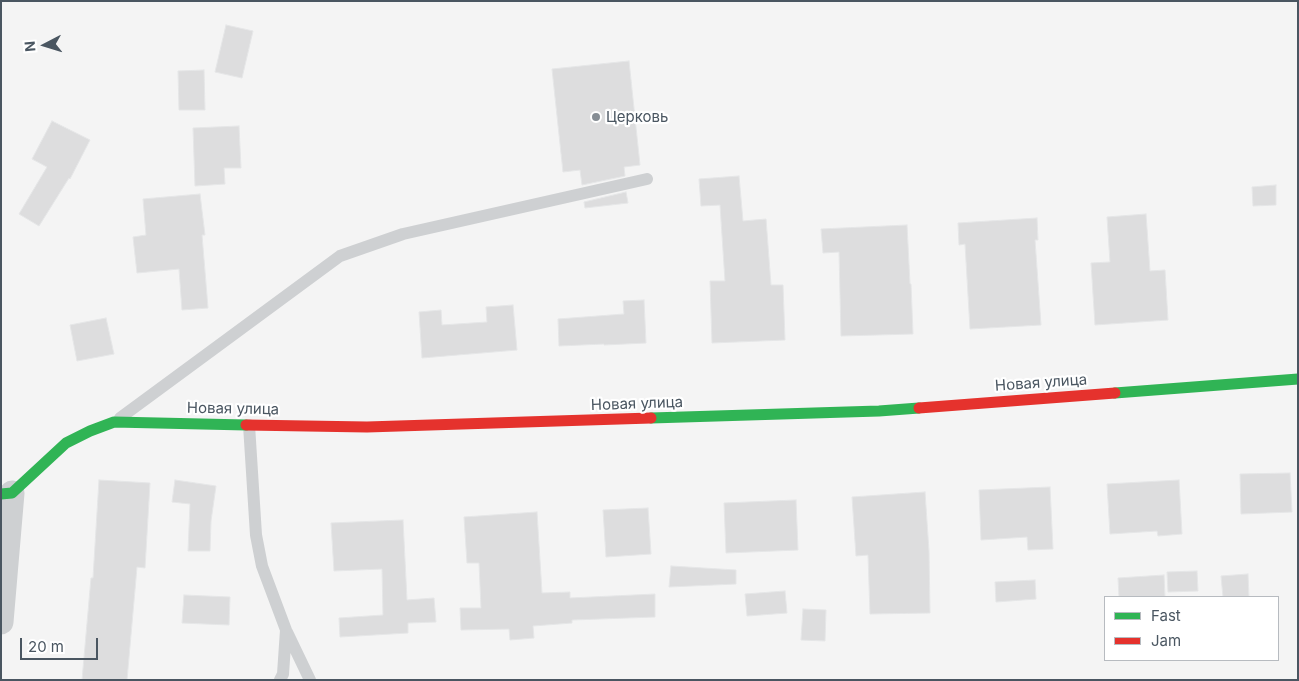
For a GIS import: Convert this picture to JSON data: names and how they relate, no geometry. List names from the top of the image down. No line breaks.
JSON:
{"streets":{"street":["Новая улица"]},"places":["Церковь"],"legend":["Fast","Jam"],"scale_bar":"20 m","north":"left"}
